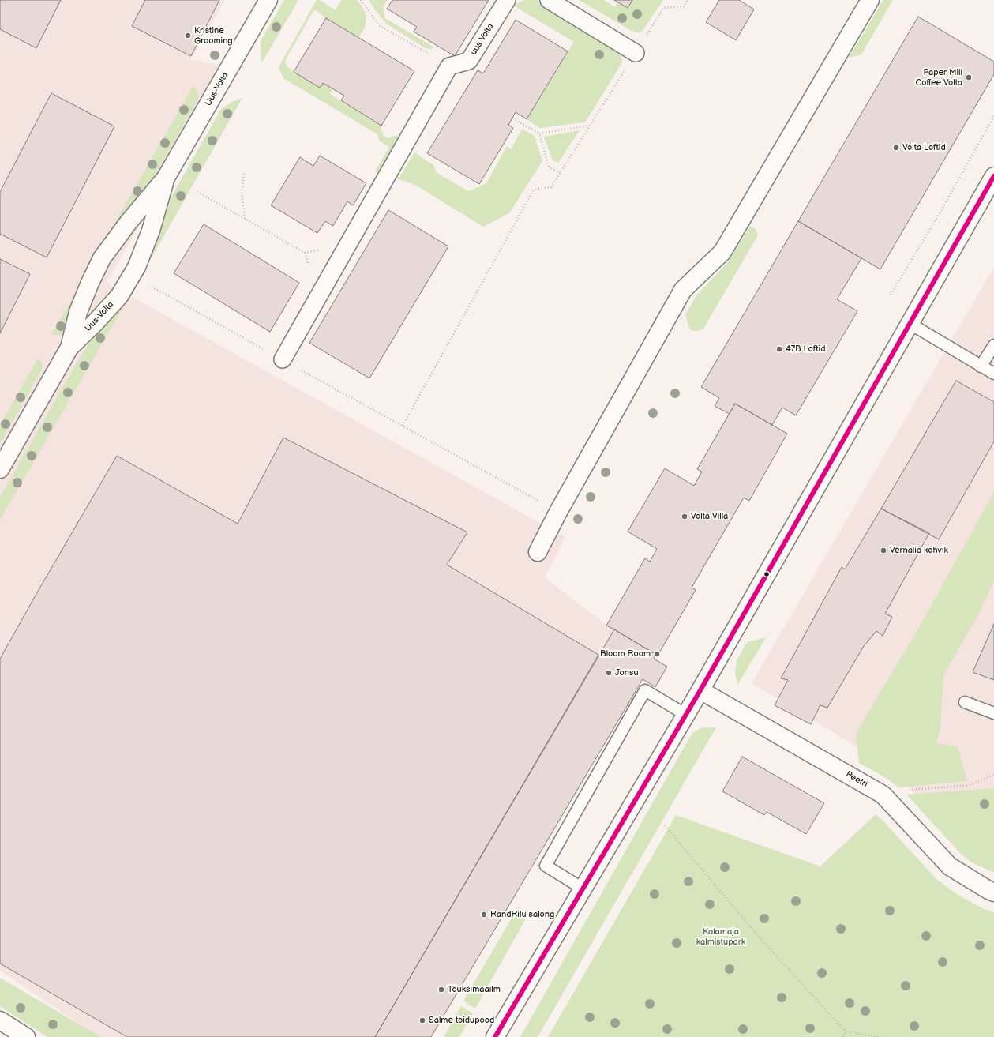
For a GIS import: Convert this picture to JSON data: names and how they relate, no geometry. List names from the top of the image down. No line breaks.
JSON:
{"streets":{"street":["uus Volta","Uus-Volta","Peetri"]},"parks":["Kalamaja kalmistupark"],"places":["Kristine Grooming","Paper Mill Coffee Volta","Volta Loftid","47B Loftid","Volta Villa","Vernalia kohvik","Bloom Room","Jonsu","RandRilu salong","Tõuksimaailm","Salme toidupood"]}
